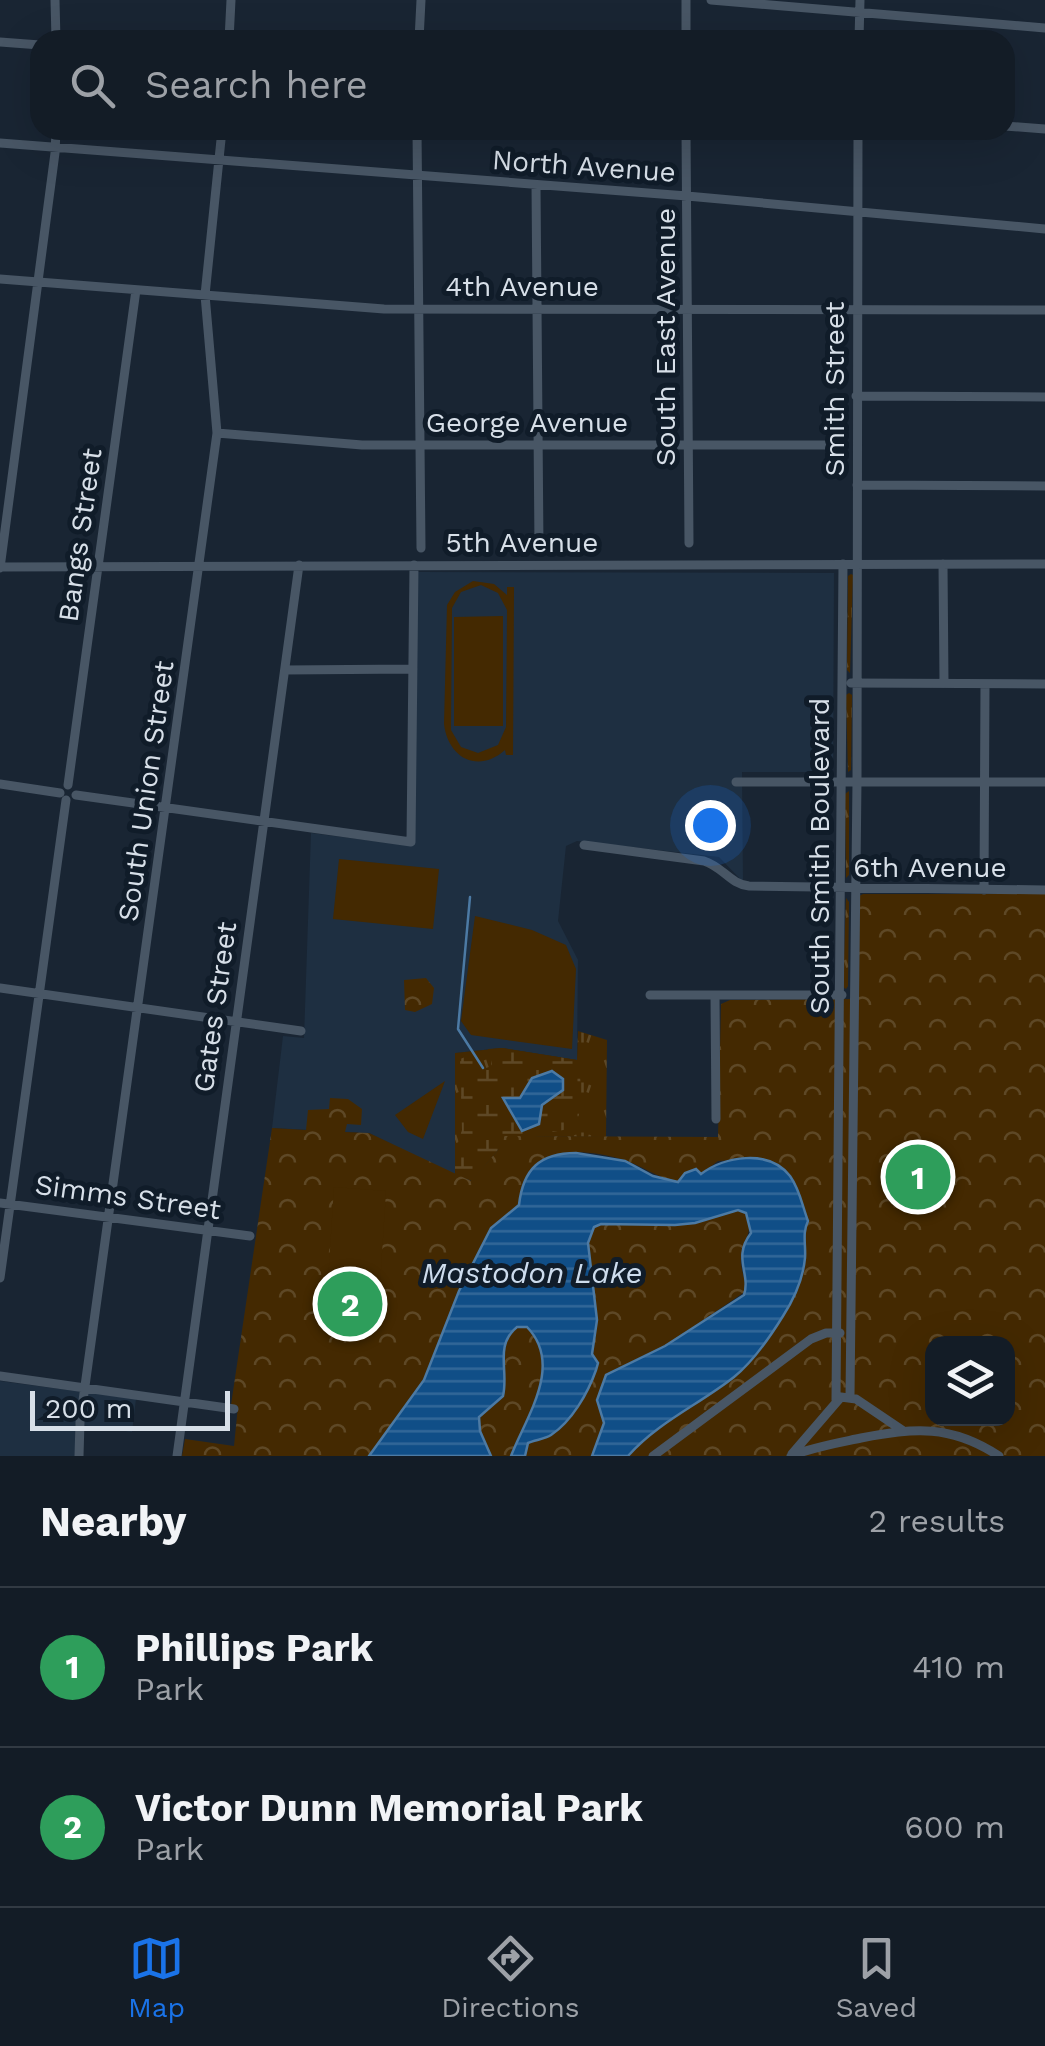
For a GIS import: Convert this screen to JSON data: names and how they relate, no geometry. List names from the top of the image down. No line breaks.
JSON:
{"streets":{"street":["North Avenue","4th Avenue","South East Avenue","Smith Street","George Avenue","Bangs Street","5th Avenue","South Union Street","South Smith Boulevard","6th Avenue","Gates Street","Simms Street"]},"crossings":[["North Avenue","South East Avenue"],["North Avenue","Smith Street"],["North Avenue","South Union Street"],["4th Avenue","South East Avenue"],["4th Avenue","Smith Street"],["4th Avenue","Bangs Street"],["4th Avenue","South Union Street"],["South East Avenue","George Avenue"],["Smith Street","5th Avenue"],["Smith Street","South Smith Boulevard"],["George Avenue","South Union Street"],["Bangs Street","5th Avenue"],["Bangs Street","Simms Street"],["5th Avenue","South Union Street"],["5th Avenue","South Smith Boulevard"],["5th Avenue","Gates Street"],["South Union Street","Simms Street"],["South Smith Boulevard","6th Avenue"],["Gates Street","Simms Street"]],"water":["Mastodon Lake"],"scale_bar":"200 m","page":{"search":"Search here","pins":["1","2"],"scale":"200 m","heading":["Nearby","2 results"],"list":[{"mark":"1","name":"Phillips Park","note":"Park","value":"410 m"},{"mark":"2","name":"Victor Dunn Memorial Park","note":"Park","value":"600 m"}],"nav":["Map","Directions","Saved"]}}
